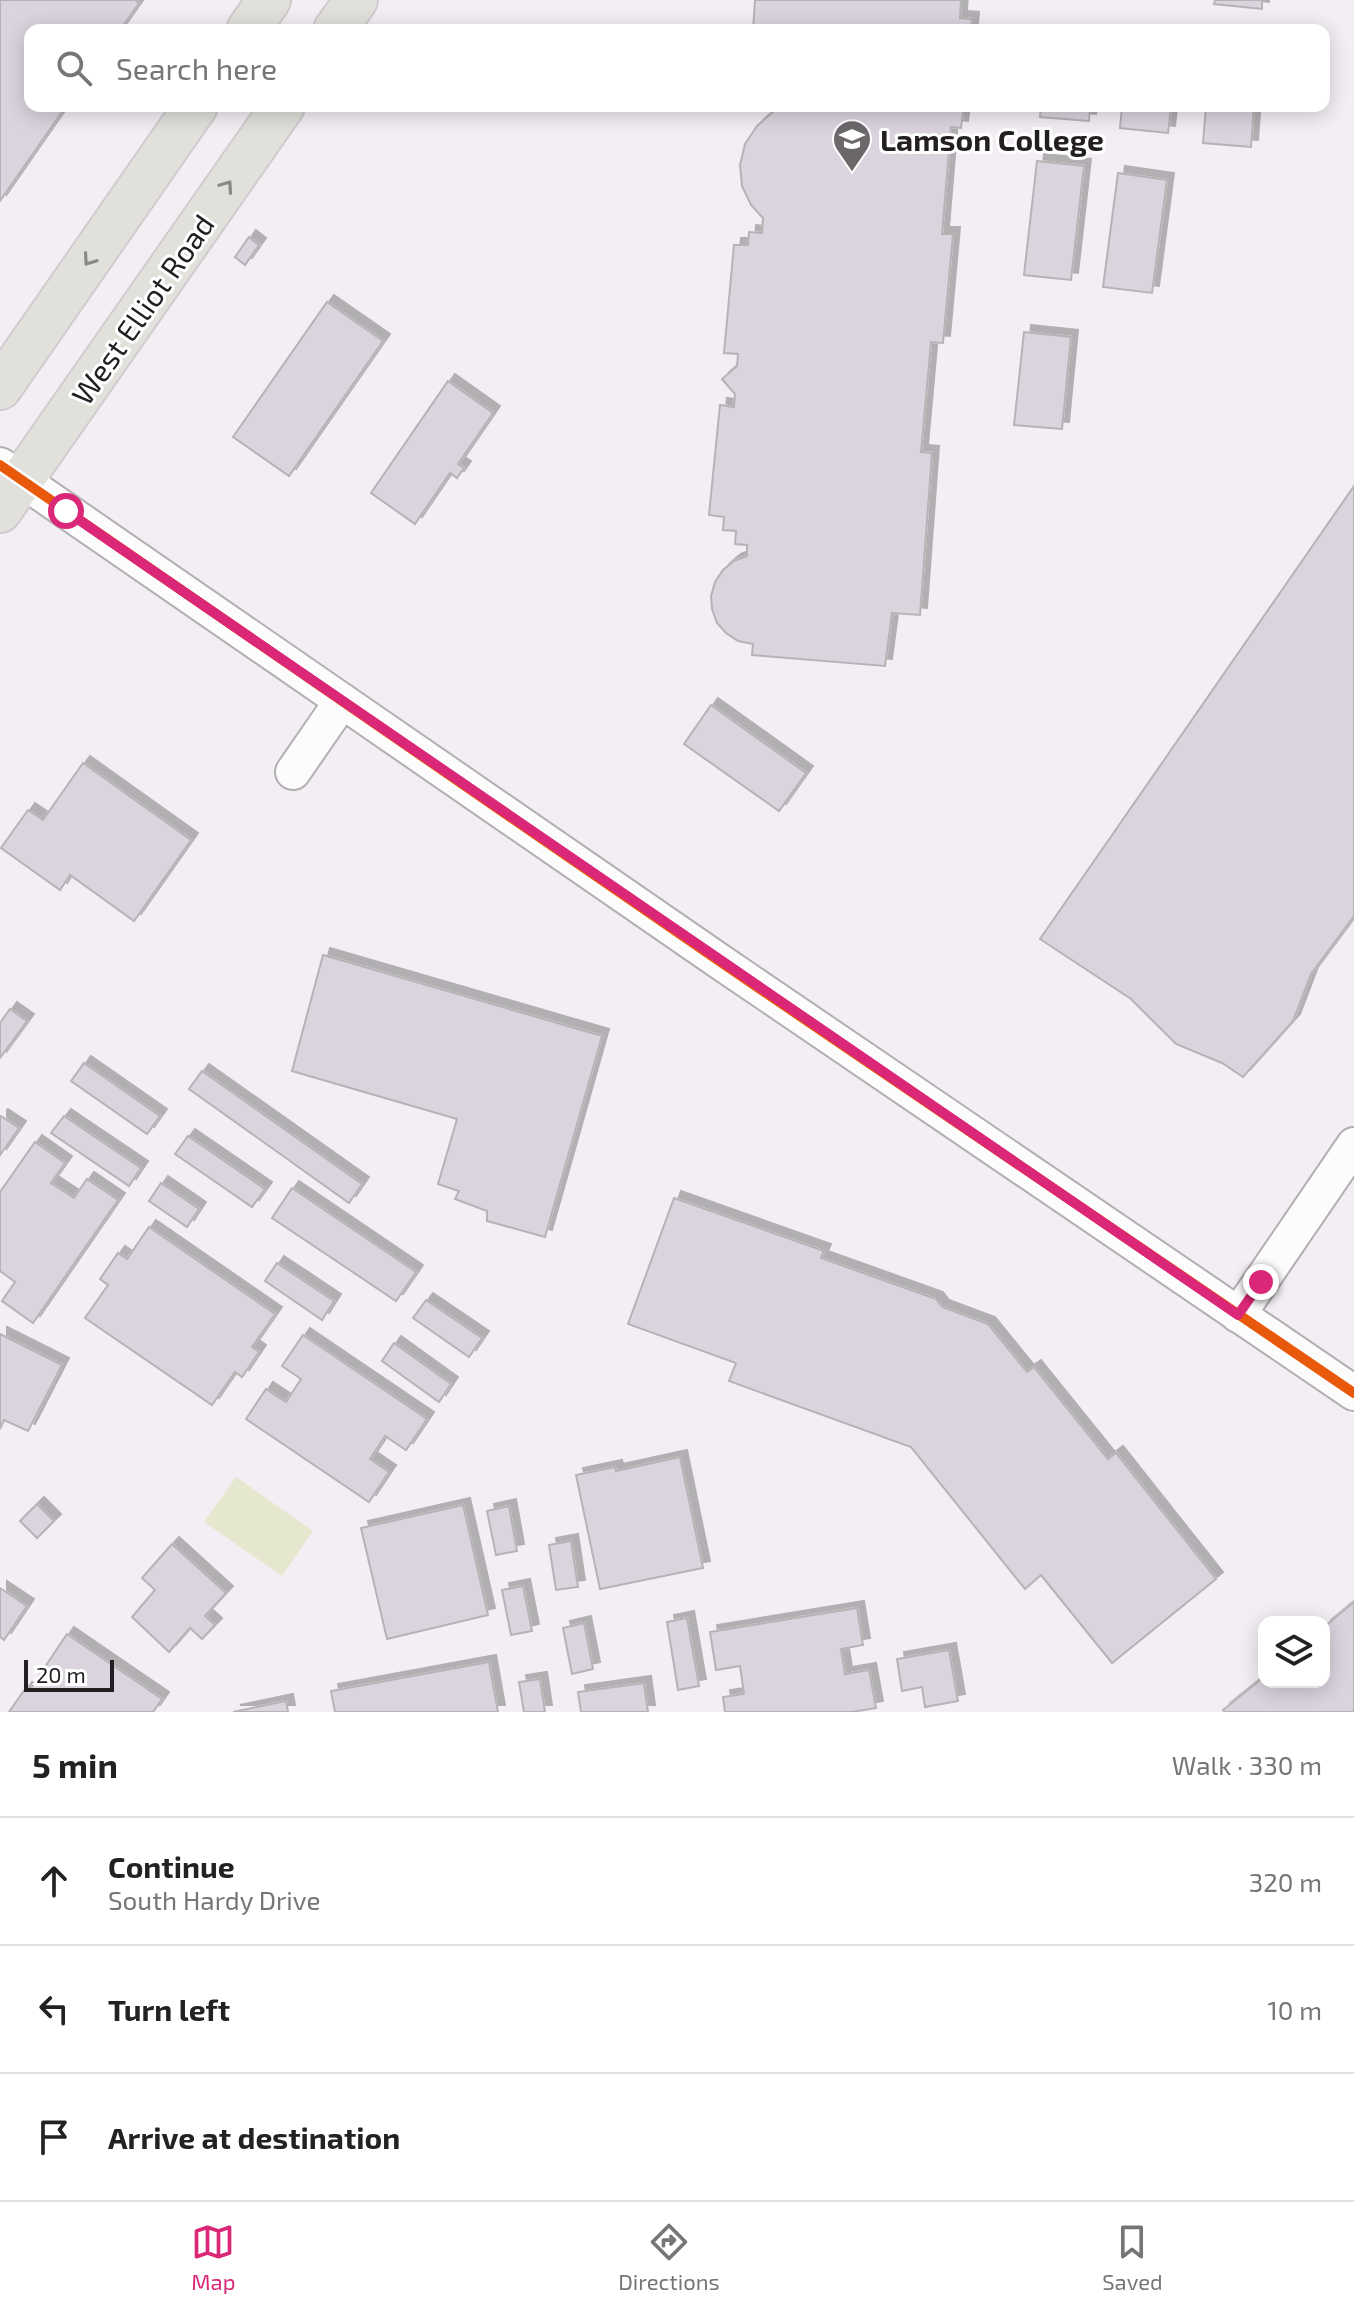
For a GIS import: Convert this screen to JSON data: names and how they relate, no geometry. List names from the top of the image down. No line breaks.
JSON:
{"streets":{"main road":["West Elliot Road"]},"places":{"school or university":["Lamson College"]},"scale_bar":"20 m","page":{"search":"Search here","scale":"20 m","heading":["5 min","Walk · 330 m"],"list":[["Continue","South Hardy Drive","320 m"],["Turn left","10 m"],"Arrive at destination"],"nav":["Map","Directions","Saved"]}}
